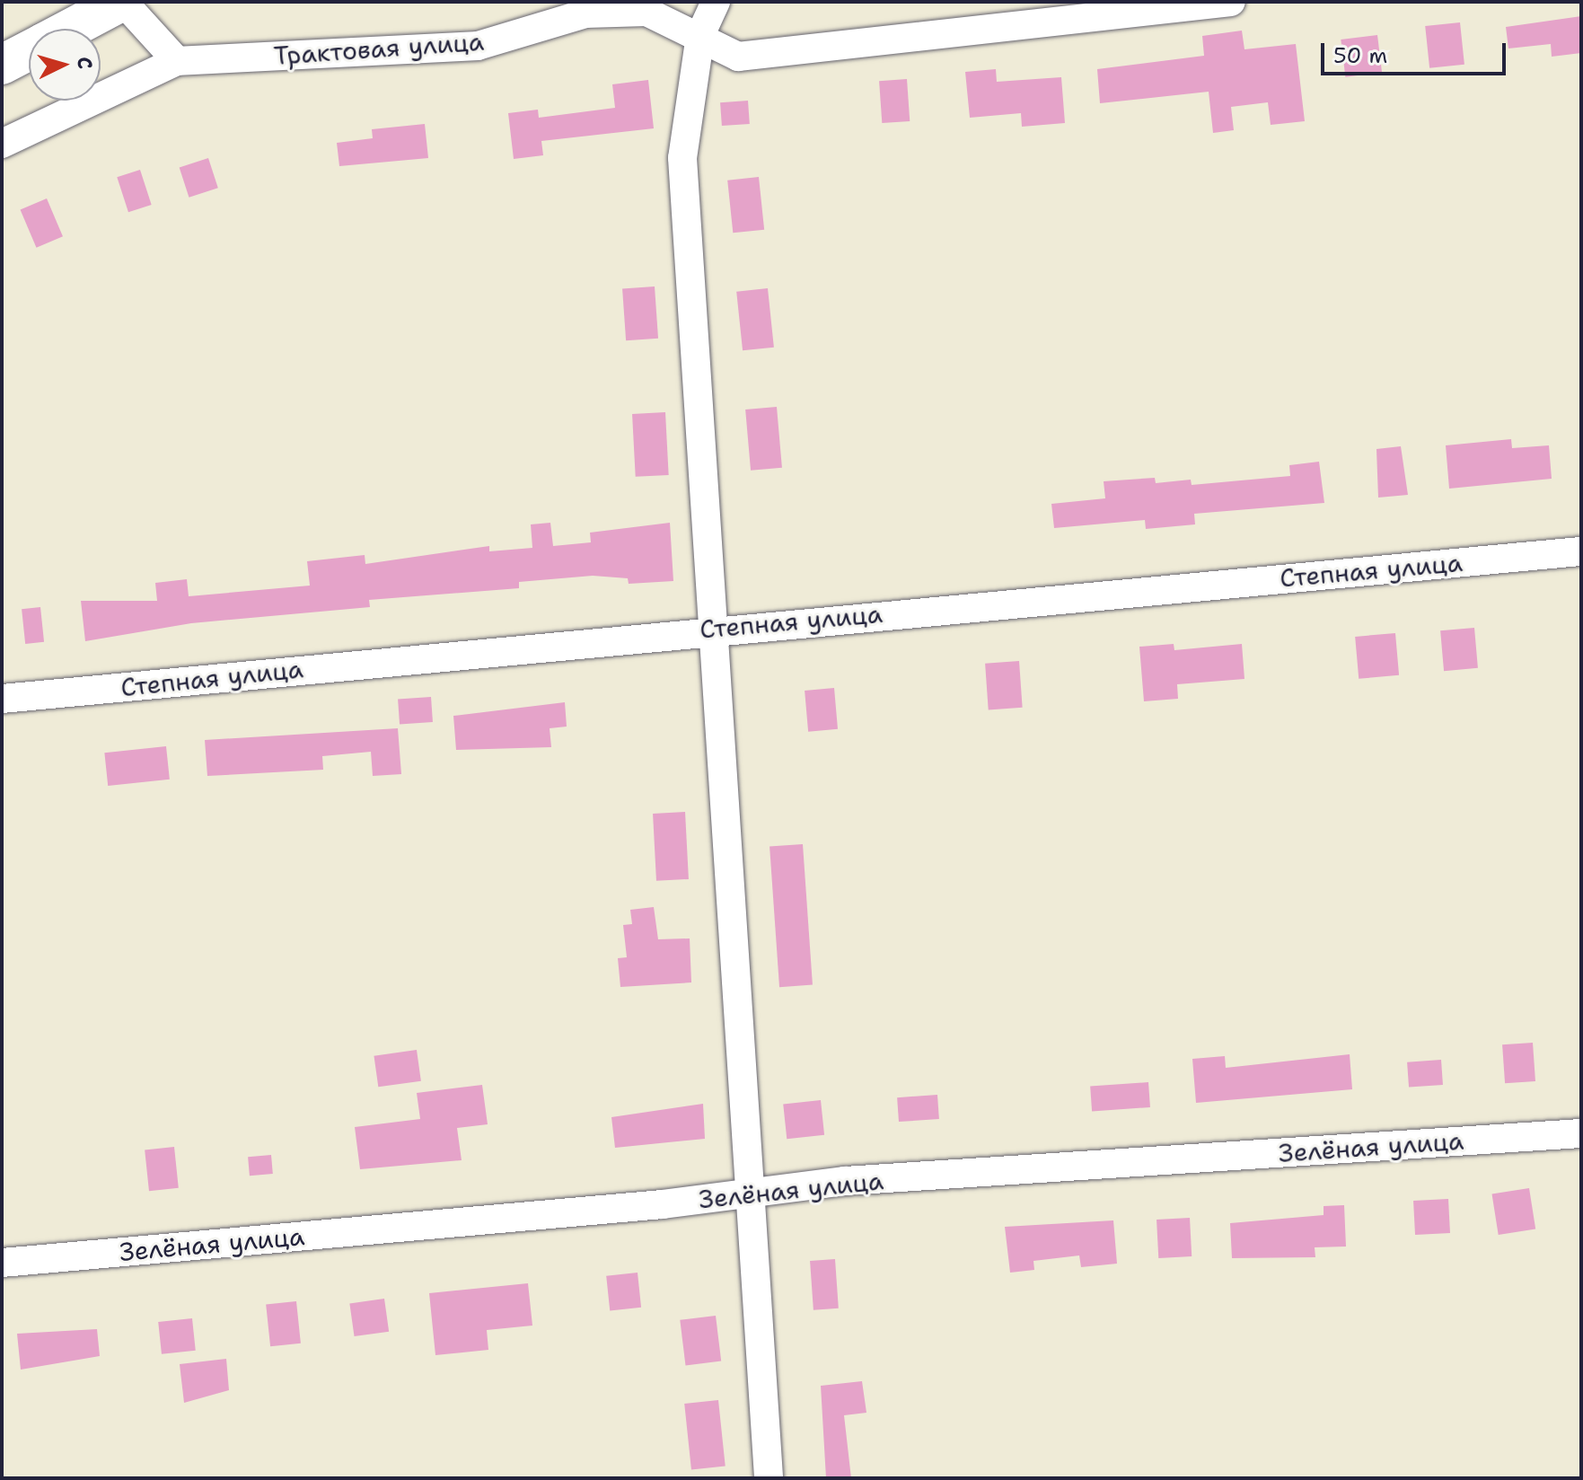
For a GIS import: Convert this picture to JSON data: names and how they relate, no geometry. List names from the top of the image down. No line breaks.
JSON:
{"streets":{"street":["Трактовая улица","Степная улица","Зелёная улица"]},"scale_bar":"50 m","north":"right"}
